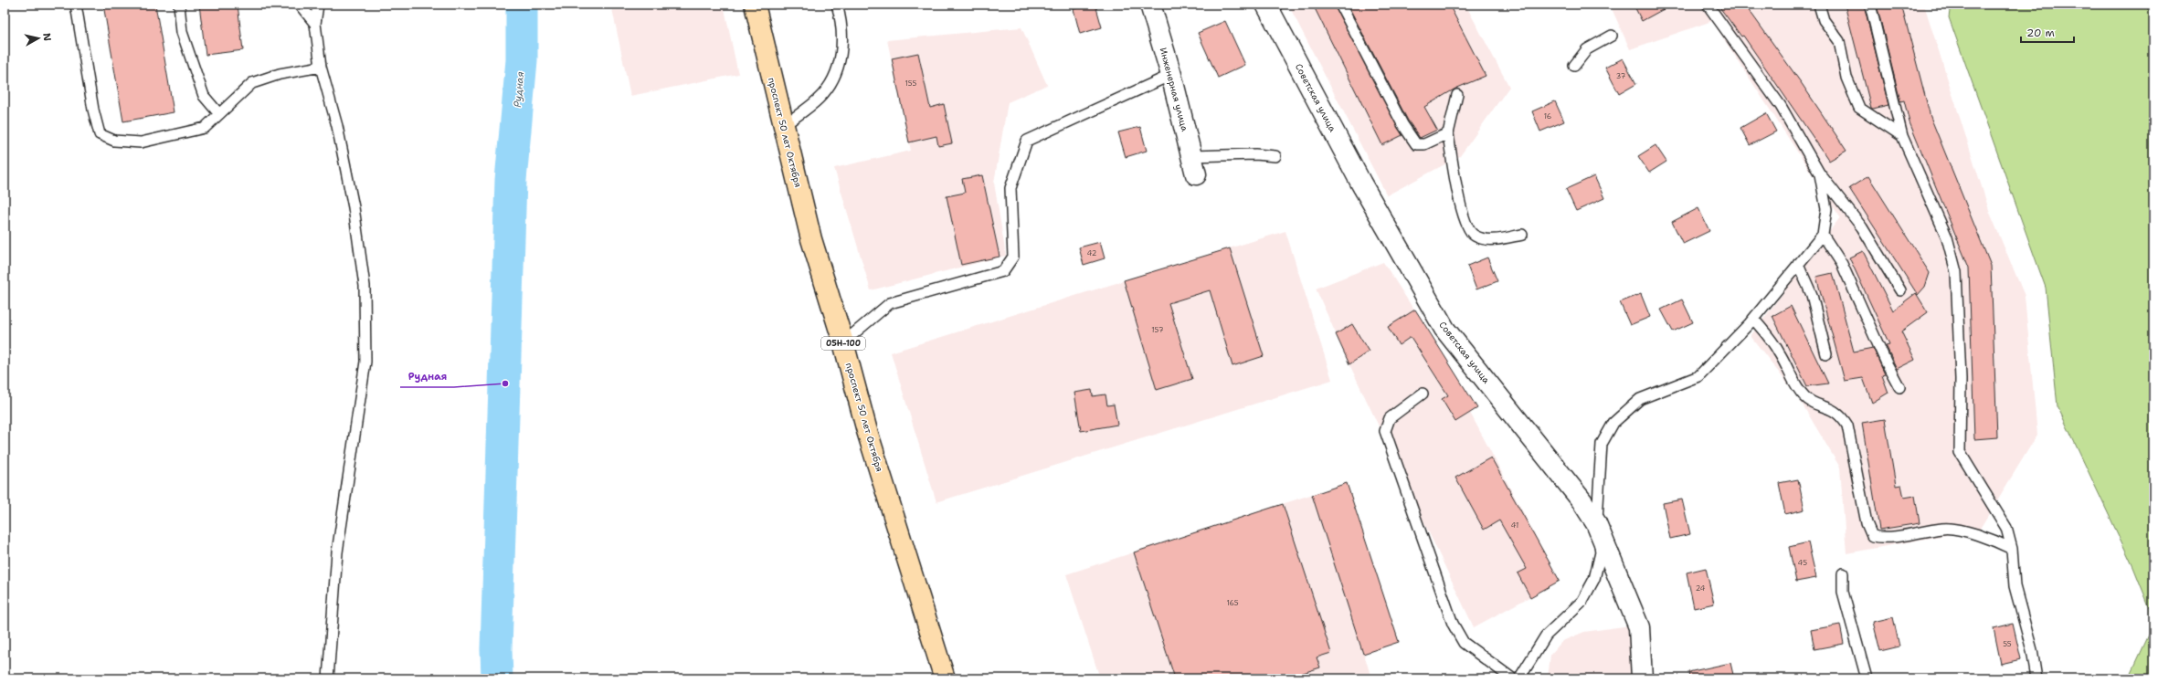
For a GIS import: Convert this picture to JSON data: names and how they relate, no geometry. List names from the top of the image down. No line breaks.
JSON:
{"streets":{"main road":["проспект 50 лет Октября","05Н-100"],"street":["Инженерная улица","Советская улица"]},"water":["Рудная"],"places":["Рудная"],"house_numbers":["37","155","16","42","157","41","45","24","165","55"],"scale_bar":"20 m","north":"right"}
